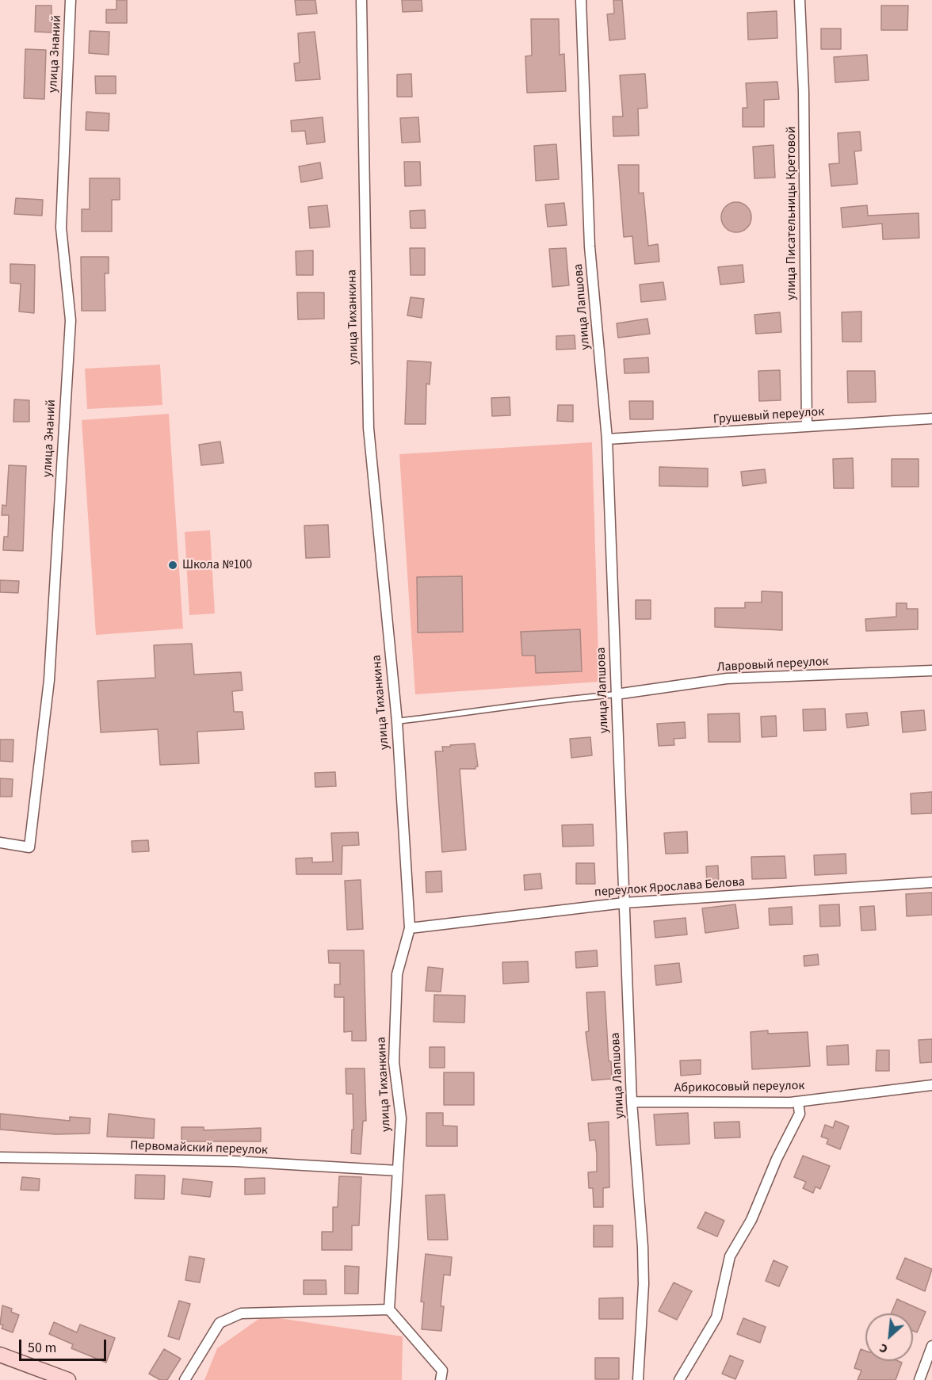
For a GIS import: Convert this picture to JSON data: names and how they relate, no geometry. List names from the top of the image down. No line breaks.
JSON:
{"streets":{"street":["улица Знаний","улица Писательницы Кретовой","улица Лапшова","улица Тиханкина","Грушевый переулок","Лавровый переулок","переулок Ярослава Белова","Абрикосовый переулок","Первомайский переулок"]},"crossings":[["улица Писательницы Кретовой","Грушевый переулок"],["улица Лапшова","Грушевый переулок"],["улица Лапшова","Лавровый переулок"],["улица Лапшова","переулок Ярослава Белова"],["улица Лапшова","Абрикосовый переулок"],["улица Тиханкина","переулок Ярослава Белова"],["улица Тиханкина","Первомайский переулок"]],"places":["Школа №100"],"scale_bar":"50 m","north":"bottom left"}
